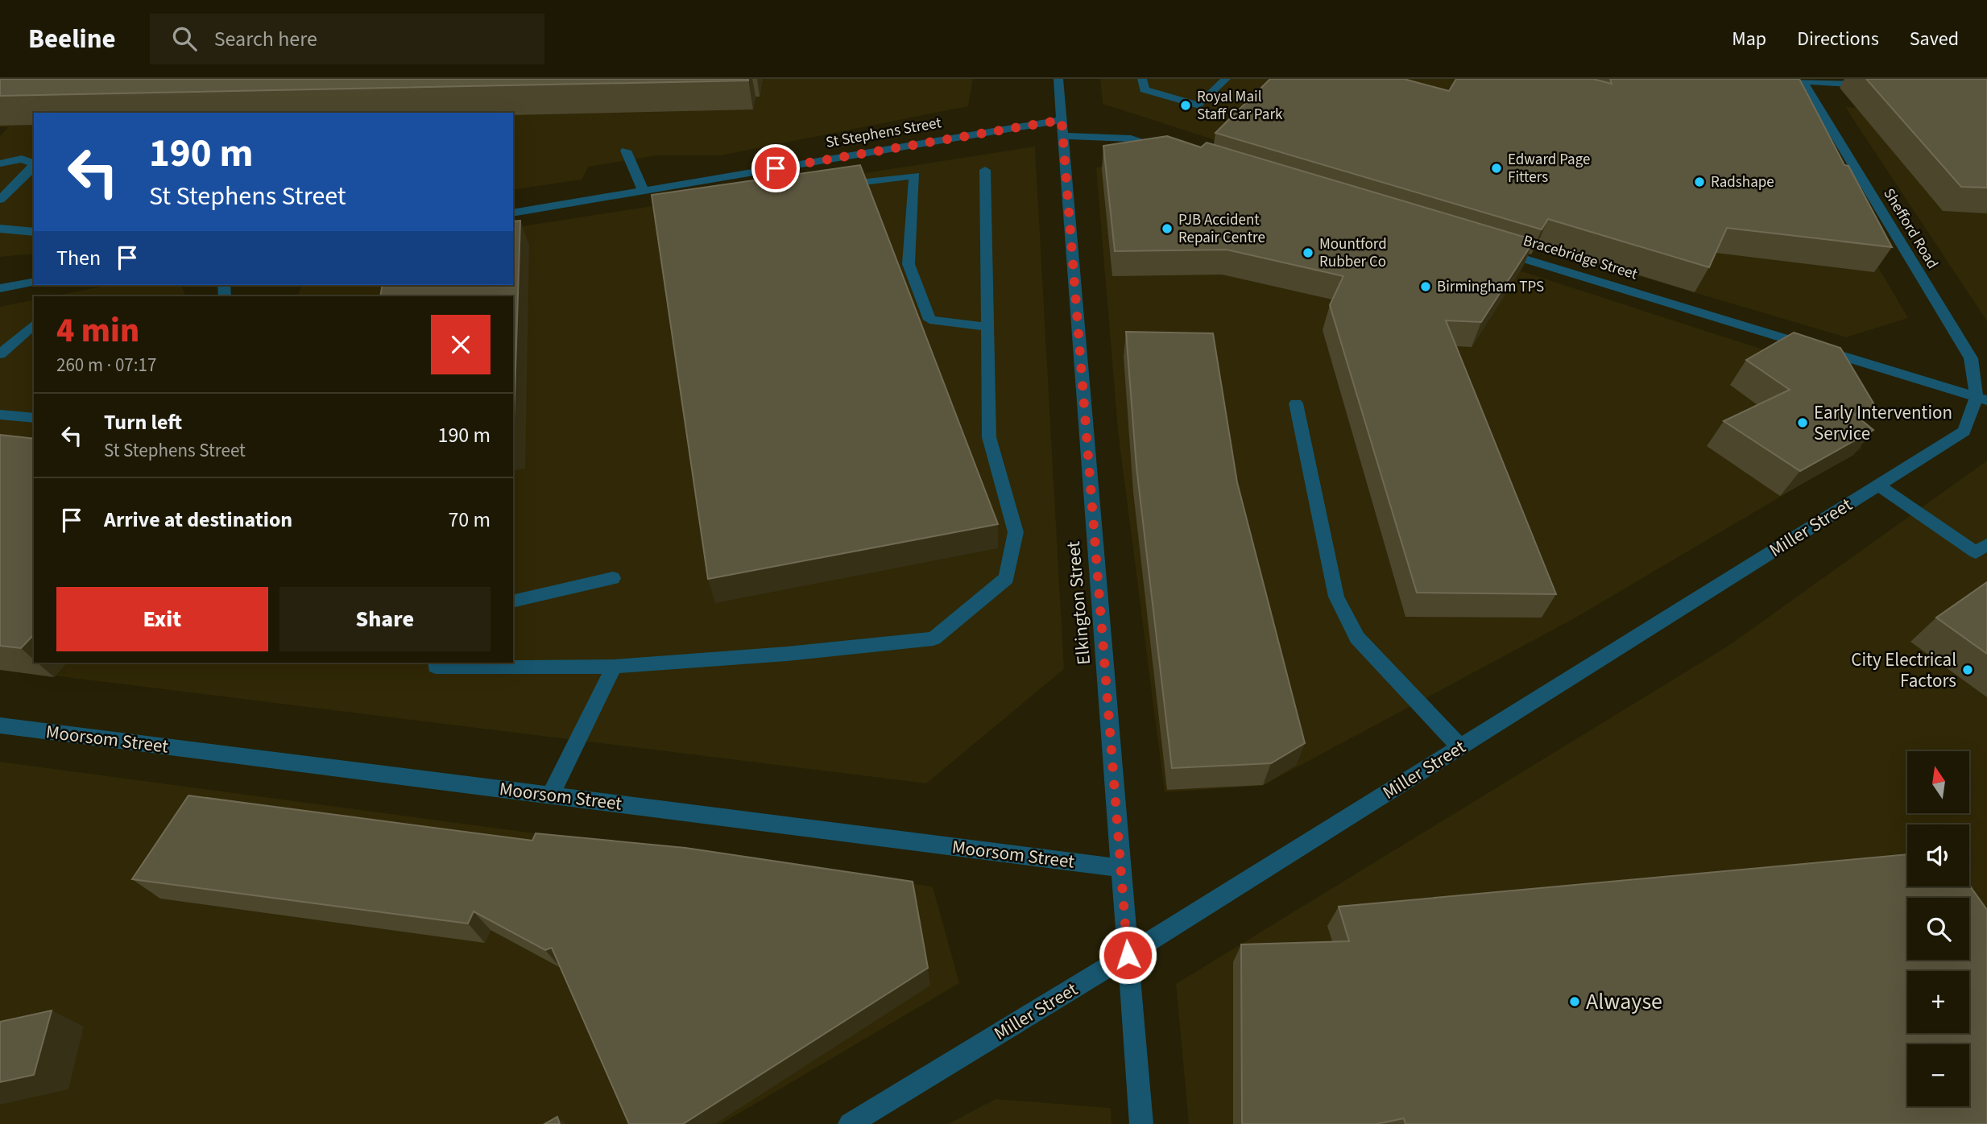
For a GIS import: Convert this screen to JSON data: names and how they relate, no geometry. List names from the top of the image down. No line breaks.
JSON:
{"streets":{"street":["St Stephens Street","Shefford Road","Bracebridge Street","Miller Street","Elkington Street","Moorsom Street"]},"crossings":[["St Stephens Street","Elkington Street"],["Shefford Road","Bracebridge Street"],["Shefford Road","Miller Street"],["Bracebridge Street","Miller Street"],["Miller Street","Elkington Street"],["Elkington Street","Moorsom Street"]],"places":["Royal Mail Staff Car Park","Edward Page Fitters","Radshape","PJB Accident Repair Centre","Mountford Rubber Co","Birmingham TPS","Early Intervention Service","City Electrical Factors","Alwayse"],"north":"top","page":{"header":"Beeline","search":"Search here","nav":["Map","Directions","Saved"],"turn":["190 m","St Stephens Street"],"then":"Then","heading":["4 min","260 m · 07:17"],"list":[{"name":"Turn left","note":"St Stephens Street","value":"190 m"},{"name":"Arrive at destination","value":"70 m"}],"buttons":["Exit","Share"],"map_buttons":["+","−"]}}
